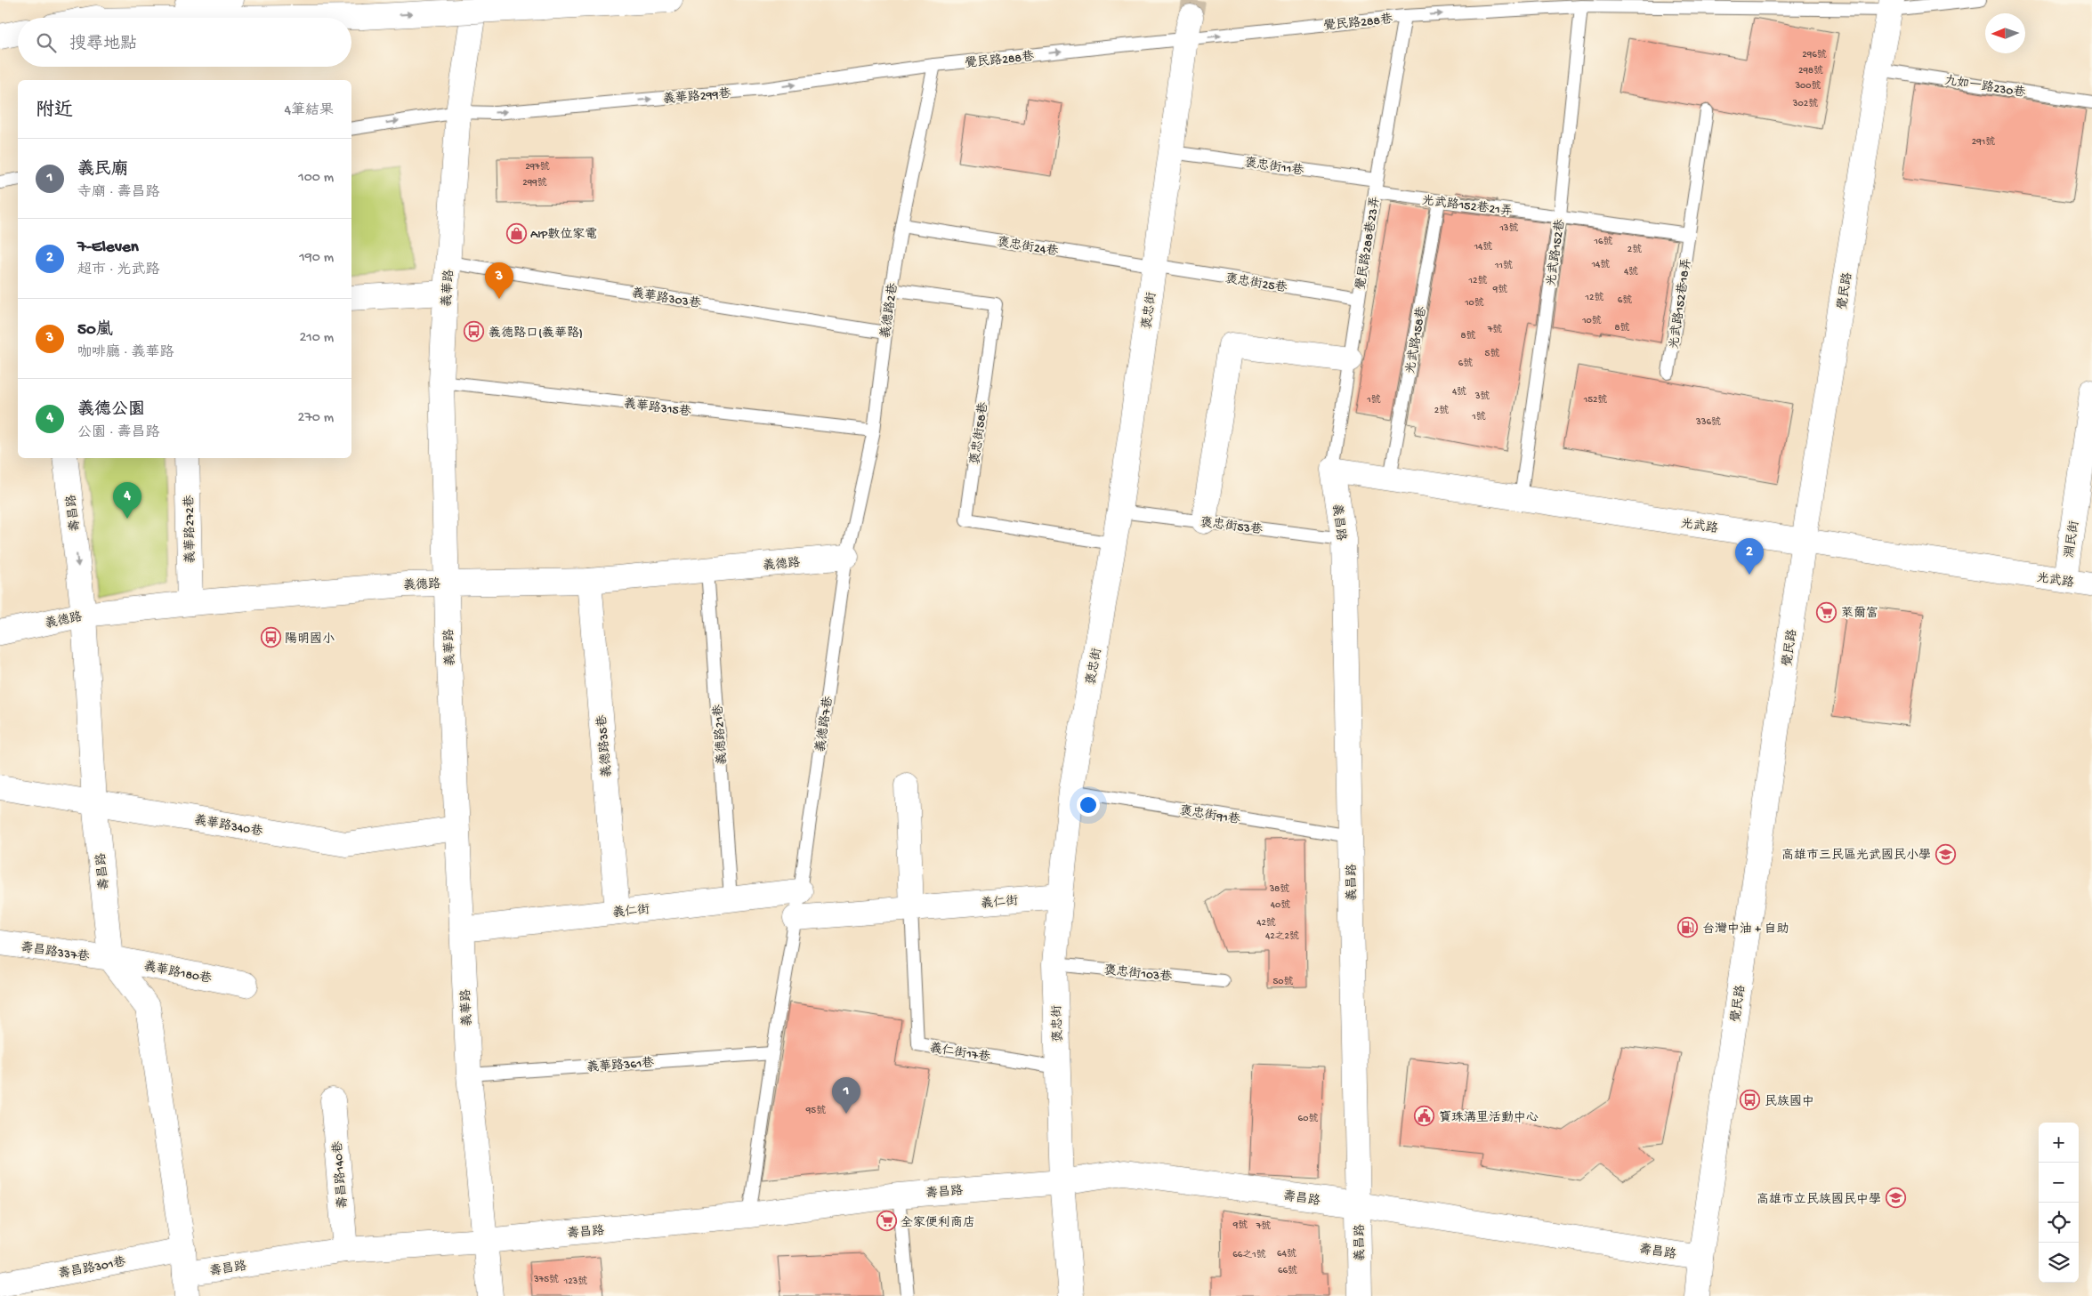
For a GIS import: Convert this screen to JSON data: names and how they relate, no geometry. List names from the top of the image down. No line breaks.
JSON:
{"streets":{"main road":["義華路","覺民路","褒忠街","壽昌路","義昌路","光武路","義華路272巷","淵民街","義德路","義德路35巷","義華路340巷","義仁街","壽昌路337巷","義華路180巷","壽昌路140巷","壽昌路301巷"],"lane":["覺民路288巷","九如一路230巷","義華路299巷","褒忠街11巷","光武路152巷21弄","覺民路288巷23弄","褒忠街24巷","光武路152巷","褒忠街25巷","義華路303巷","光武路152巷18弄","義德路2巷","光武路158巷","義華路315巷","褒忠街58巷","褒忠街53巷","義德路7巷","義德路21巷","褒忠街91巷","褒忠街103巷","義仁街17巷","義華路361巷"]},"crossings":[["覺民路288巷","義華路299巷"],["覺民路288巷","覺民路288巷23弄"],["覺民路288巷","光武路152巷"],["覺民路288巷","覺民路"],["覺民路288巷","義德路2巷"],["覺民路288巷","褒忠街"],["九如一路230巷","覺民路"],["義華路299巷","義華路"],["義華路299巷","義德路2巷"],["褒忠街11巷","覺民路288巷23弄"],["褒忠街11巷","褒忠街"],["光武路152巷21弄","覺民路288巷23弄"],["光武路152巷21弄","光武路152巷"],["光武路152巷21弄","光武路158巷"],["覺民路288巷23弄","褒忠街25巷"],["覺民路288巷23弄","義昌路"],["覺民路288巷23弄","光武路"],["褒忠街24巷","褒忠街25巷"],["褒忠街24巷","義德路2巷"],["褒忠街24巷","褒忠街"],["光武路152巷","光武路"],["褒忠街25巷","褒忠街"],["義華路","義華路303巷"],["義華路","義華路315巷"],["義華路","壽昌路"],["義華路","義德路"],["義華路","義華路340巷"],["義華路","義仁街"],["義華路","義華路361巷"],["覺民路","壽昌路"],["覺民路","光武路"],["義華路303巷","義德路2巷"],["義德路2巷","義華路315巷"],["義德路2巷","褒忠街58巷"],["義德路2巷","義德路"],["義德路2巷","義德路7巷"],["褒忠街","褒忠街58巷"],["褒忠街","壽昌路"],["褒忠街","褒忠街53巷"],["褒忠街","褒忠街91巷"],["褒忠街","義仁街"],["褒忠街","褒忠街103巷"],["褒忠街","義仁街17巷"],["光武路158巷","光武路"],["壽昌路","義昌路"],["壽昌路","義德路"],["壽昌路","義華路340巷"],["壽昌路","壽昌路337巷"],["壽昌路","義華路180巷"],["壽昌路","壽昌路140巷"],["壽昌路","壽昌路301巷"],["義昌路","褒忠街53巷"],["義昌路","光武路"],["義昌路","褒忠街91巷"],["光武路","淵民街"],["義華路272巷","義德路"],["義德路","義德路7巷"],["義德路","義德路21巷"],["義德路","義德路35巷"],["義德路7巷","義仁街"],["義德路21巷","義仁街"],["義德路35巷","義仁街"],["義仁街","義仁街17巷"],["壽昌路337巷","義華路180巷"]],"one_way":["覺民路288巷","義華路299巷"],"places":{"shop":["AIP數位家電"],"bus stop":["義德路口(義華路)","陽明國小","民族國中"],"supermarket":["萊爾富","全家便利商店"],"school or university":["高雄市三民區光武國民小學","高雄市立民族國民中學"],"fuel station":["台灣中油 + 自助"],"public building":["寶珠溝里活動中心"]},"house_numbers":["296號","298號","300號","302號","291號","297號","299號","13號","16號","14號","2號","14號","11號","4號","12號","9號","12號","6號","10號","10號","8號","7號","8號","5號","6號","4號","3號","1號","152號","2號","1號","336號","38號","40號","42號","42之2號","50號","95號","60號","9號","7號","64號","66之1號","66號","375號","123號"],"north":"left","page":{"search":"搜尋地點","heading":["附近","4筆結果"],"list":[{"mark":"1","name":"義民廟","note":"寺廟 · 壽昌路","value":"100 m"},{"mark":"2","name":"7-Eleven","note":"超市 · 光武路","value":"190 m"},{"mark":"3","name":"50嵐","note":"咖啡廳 · 義華路","value":"210 m"},{"mark":"4","name":"義德公園","note":"公園 · 壽昌路","value":"270 m"}],"pins":["3","4","2","1"],"map_buttons":["+","−"]}}
